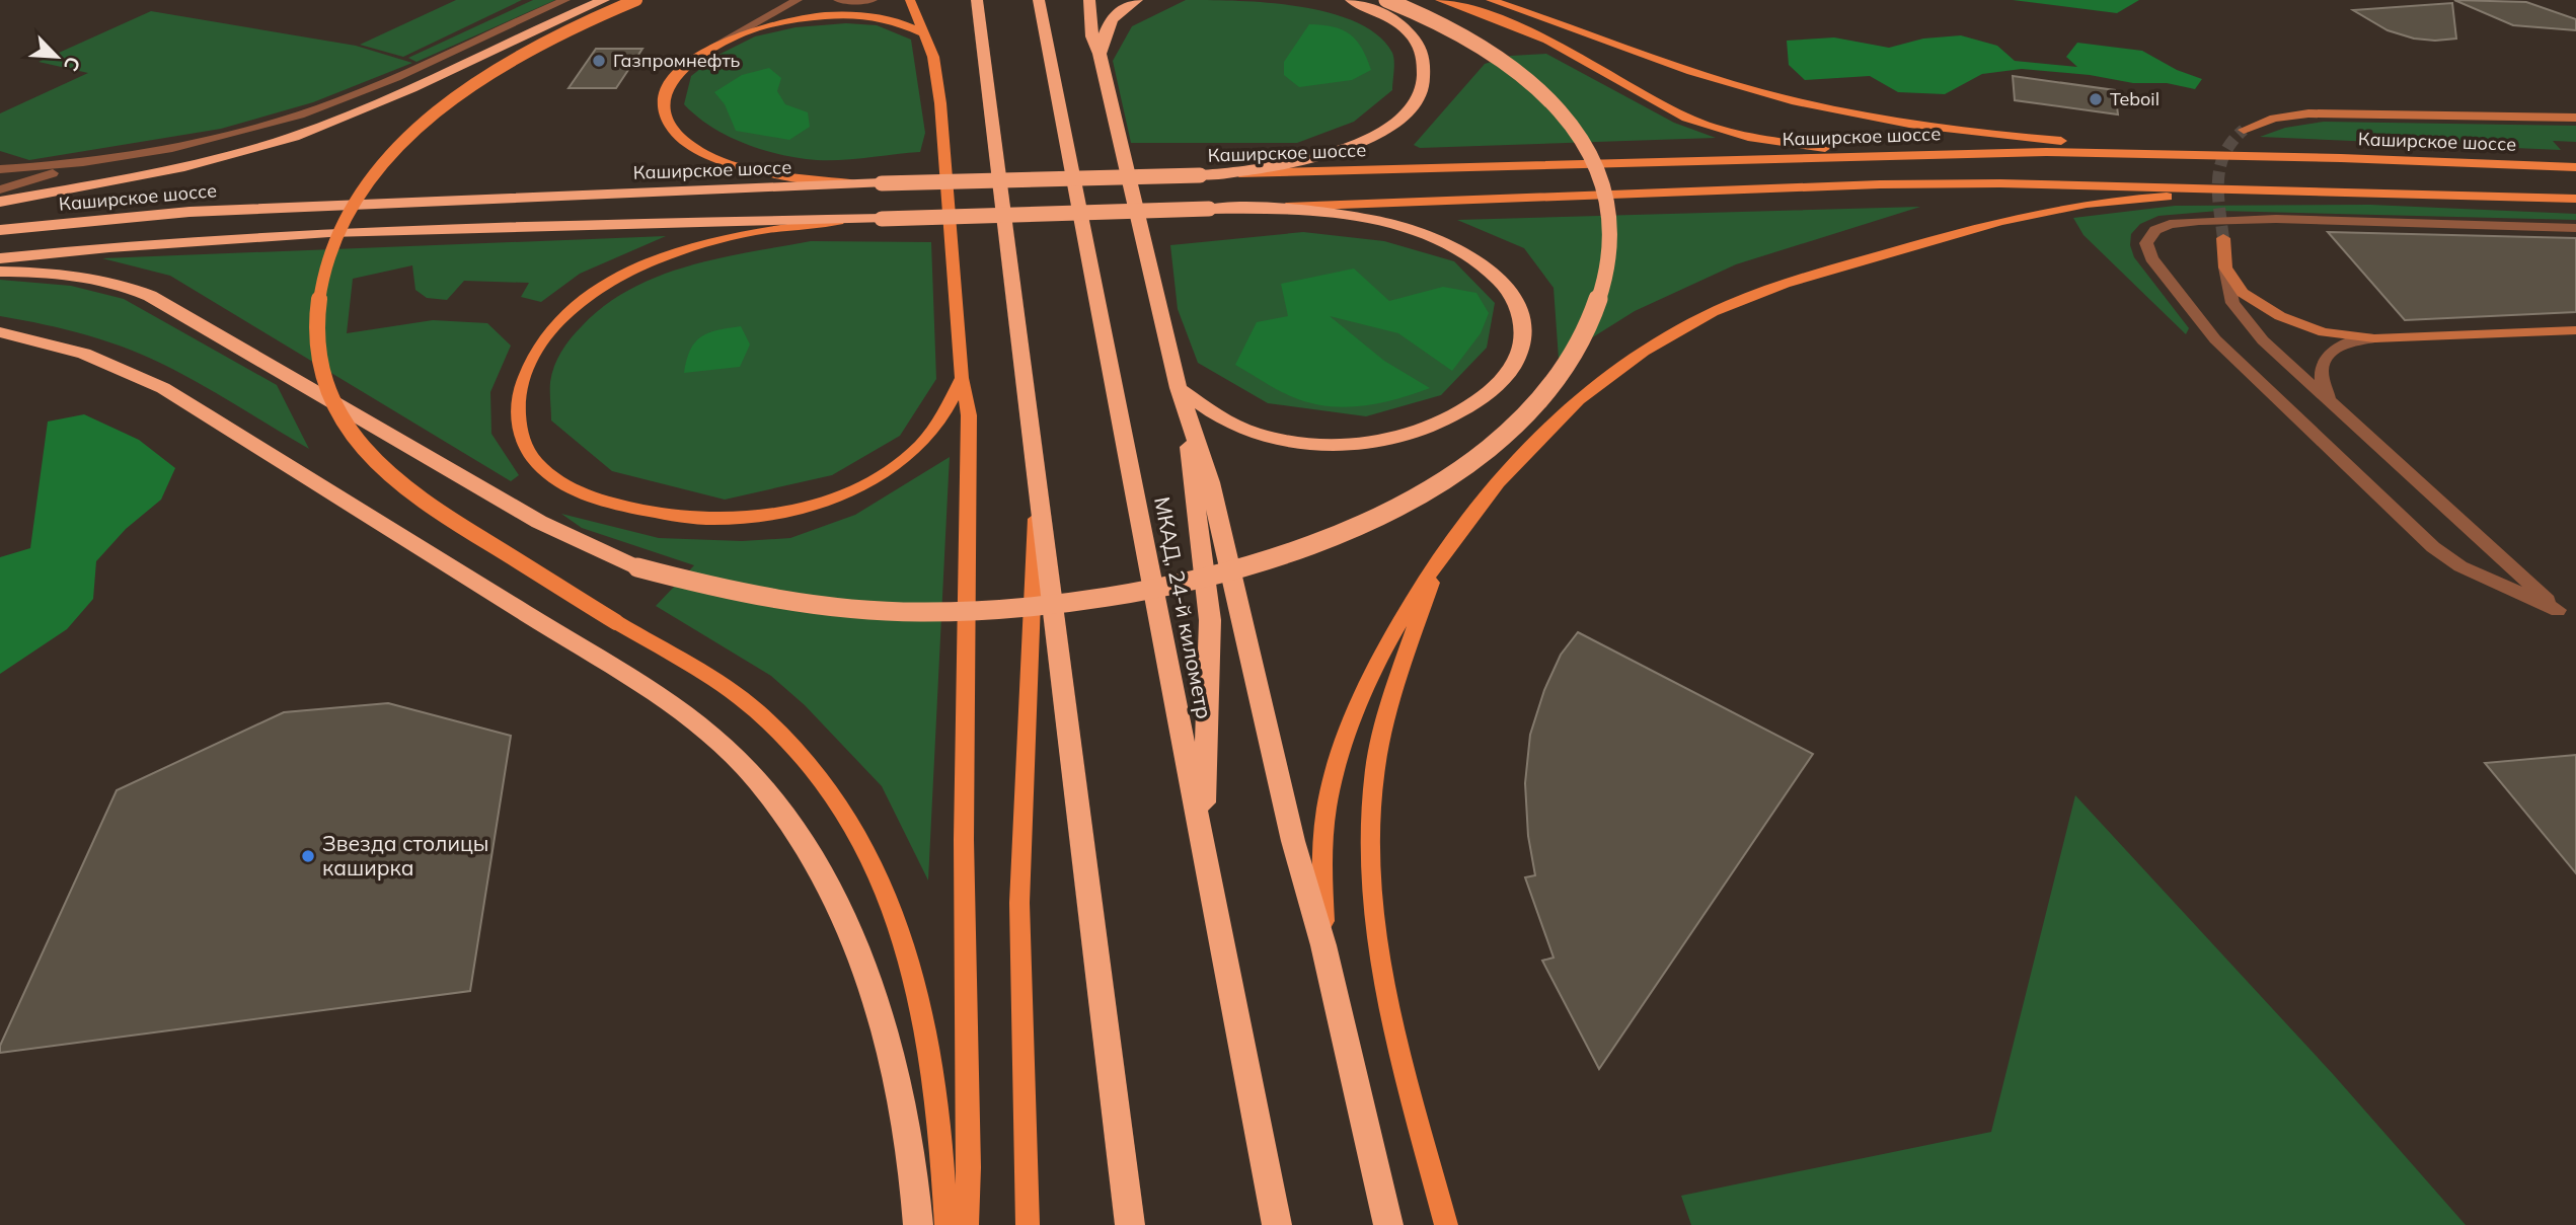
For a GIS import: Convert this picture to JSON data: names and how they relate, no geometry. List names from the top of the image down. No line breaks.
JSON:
{"streets":{"highway":["Каширское шоссе","МКАД, 24-й километр"]},"places":["Газпромнефть","Teboil","Звезда столицы каширка"],"north":"bottom right"}
